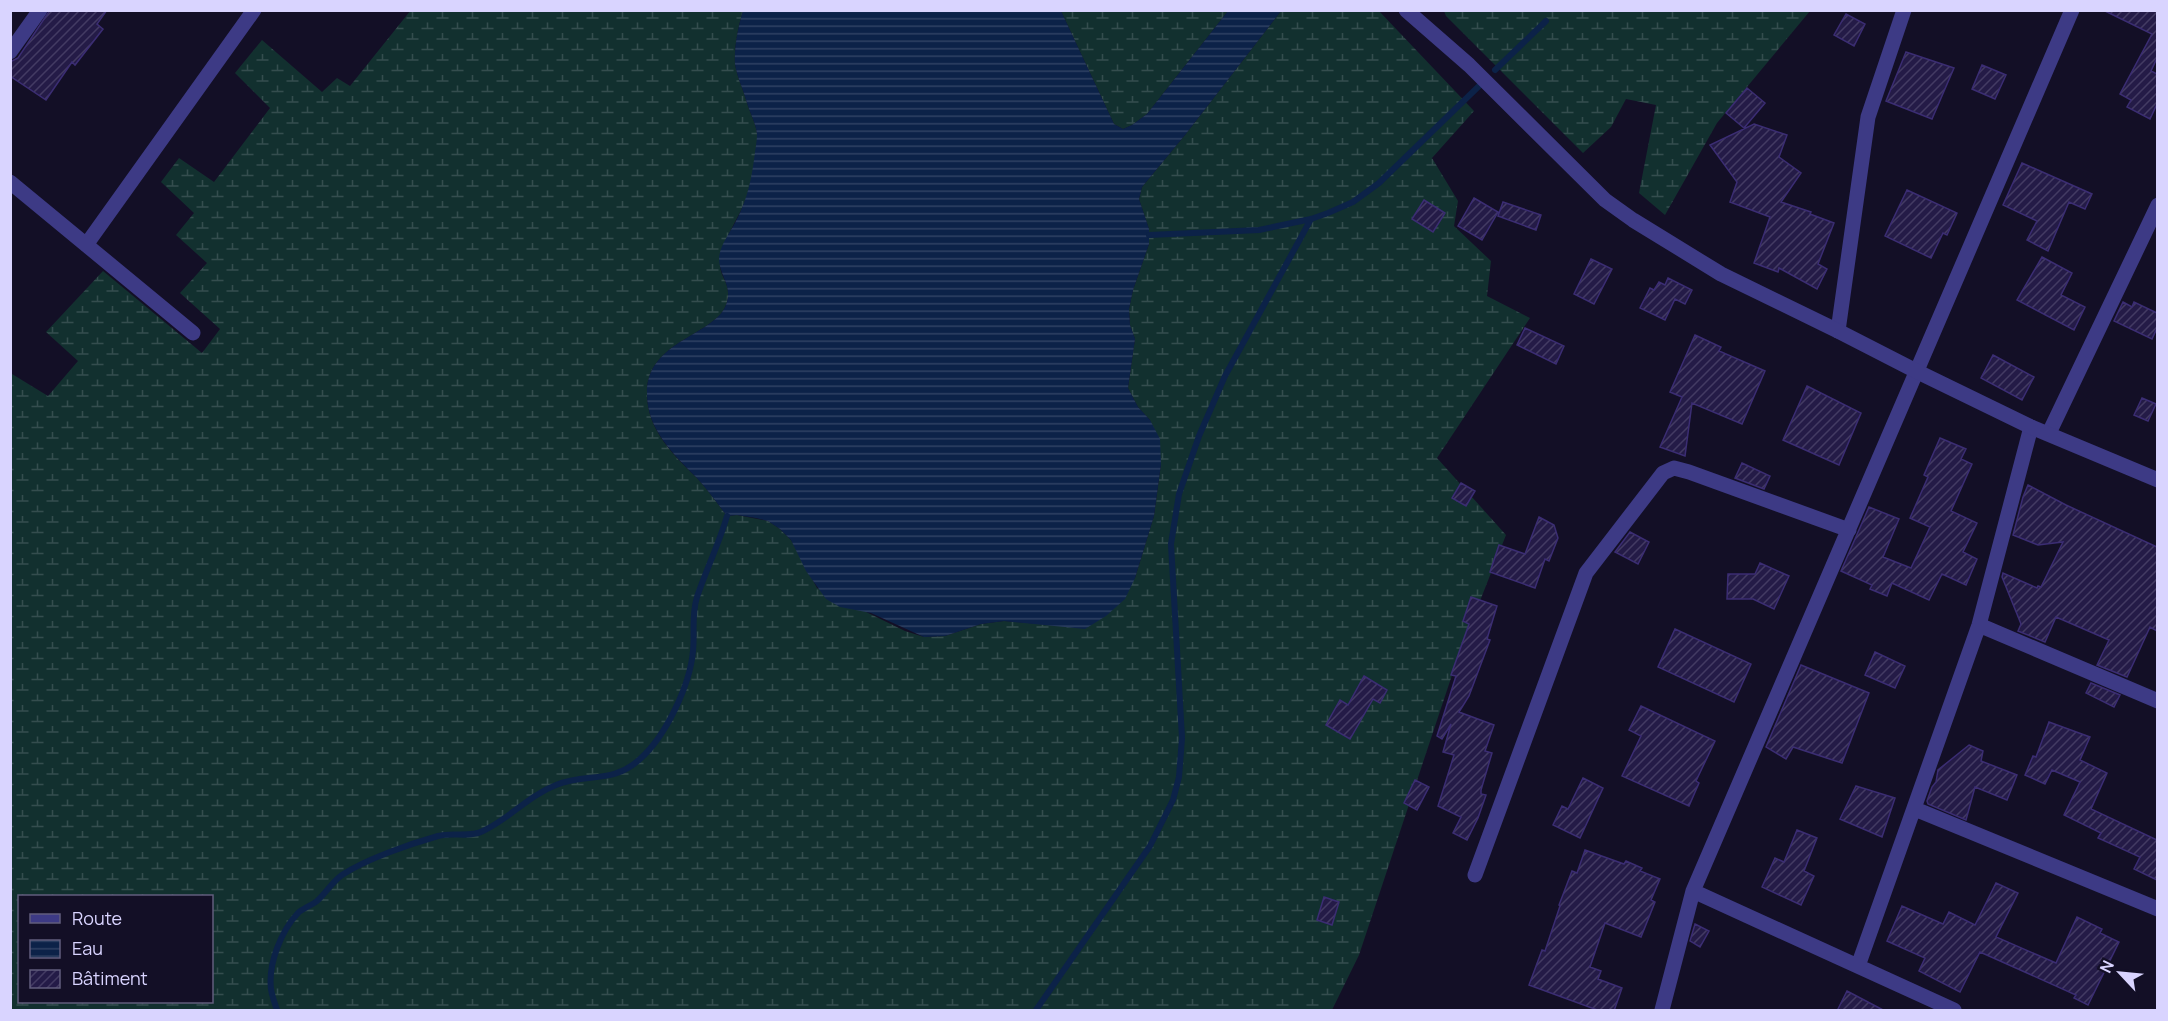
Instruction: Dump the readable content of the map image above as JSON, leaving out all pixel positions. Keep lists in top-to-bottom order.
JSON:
{
  "legend": ["Route", "Eau", "Bâtiment"],
  "north": "top left"
}
